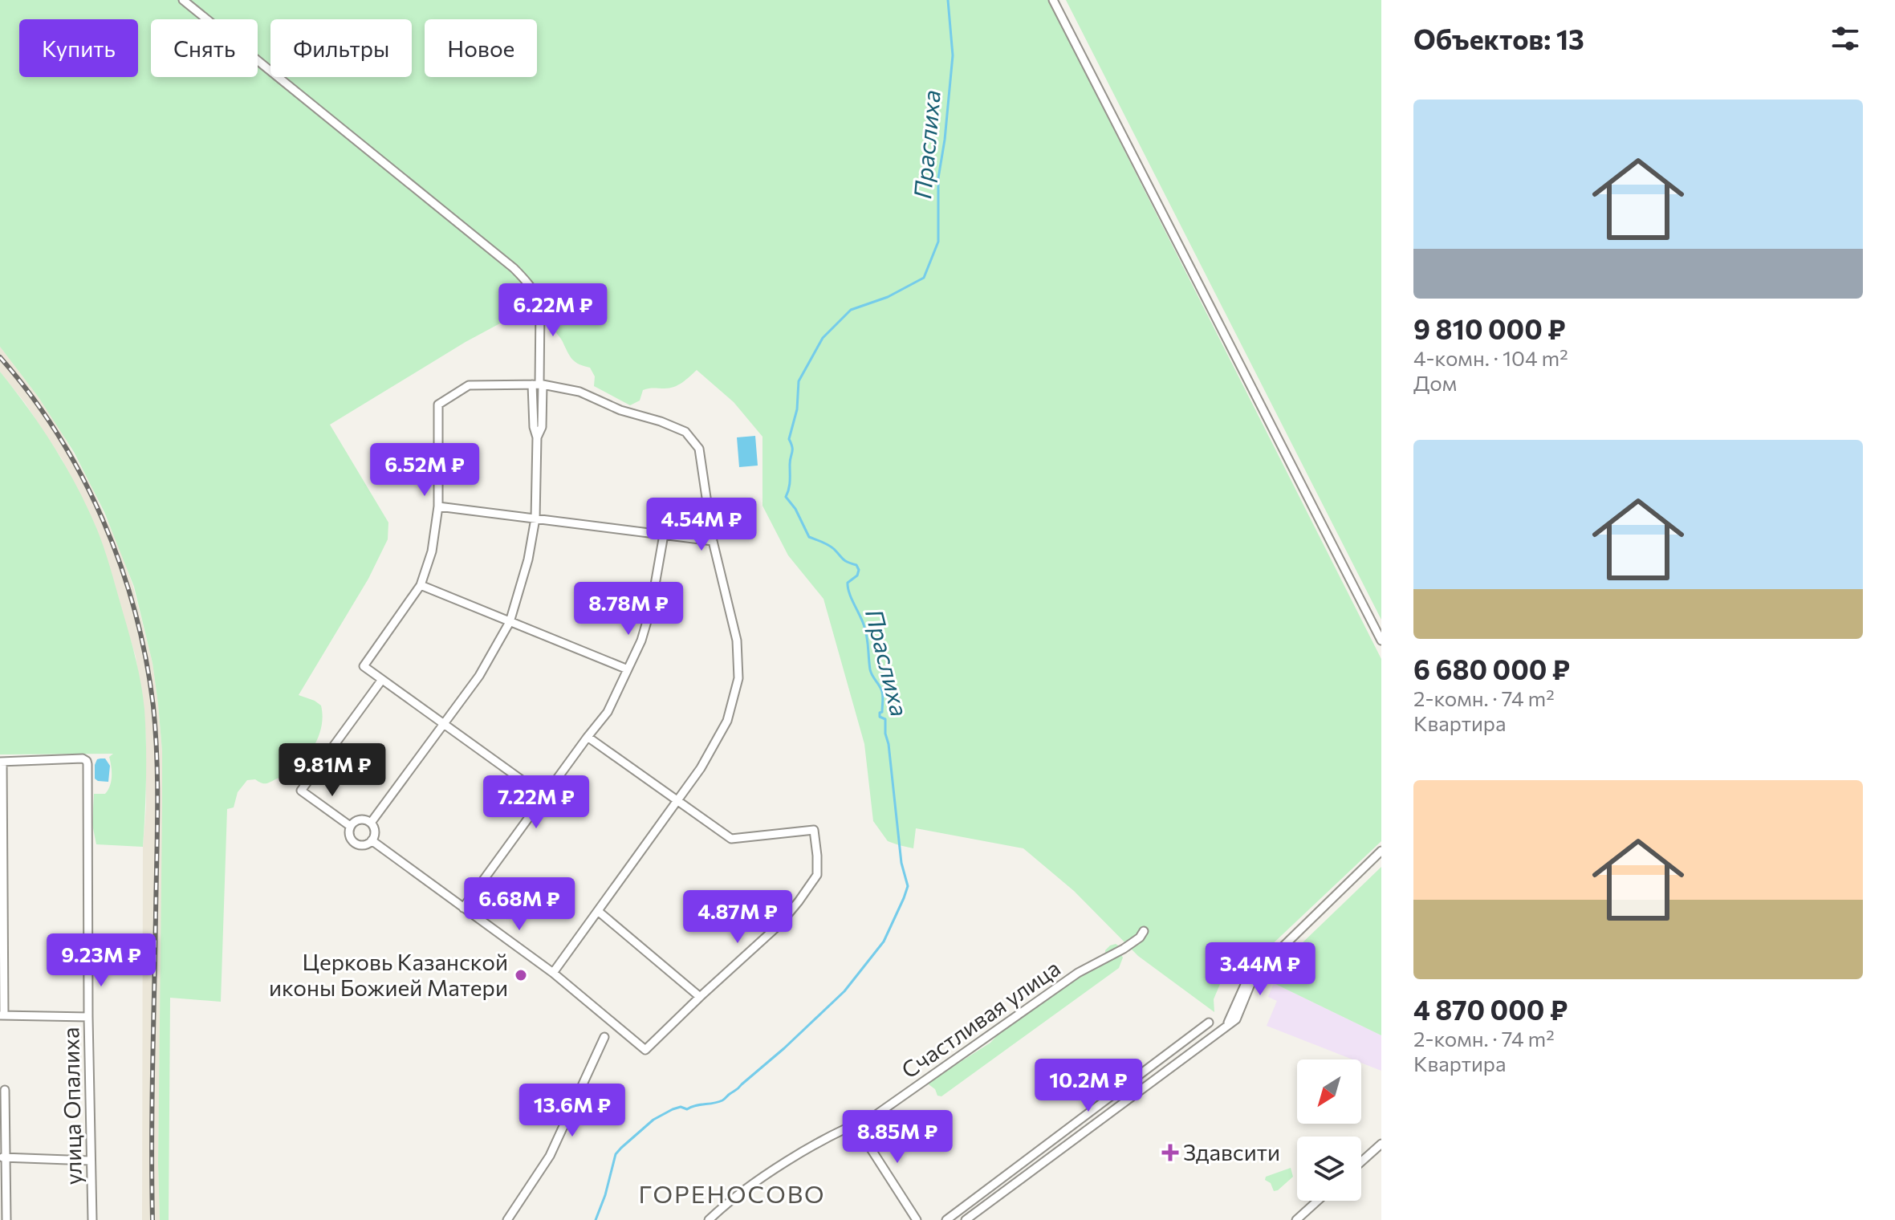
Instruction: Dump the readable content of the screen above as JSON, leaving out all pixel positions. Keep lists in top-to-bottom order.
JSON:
{
  "streets": {
    "street": ["Счастливая улица", "улица Опалиха"]
  },
  "districts": ["ГОРЕНОСОВО"],
  "water": ["Праслиха"],
  "places": {
    "other": ["Церковь Казанской иконы Божией Матери"],
    "health": ["Здавсити"]
  },
  "north": "bottom left",
  "page": {
    "heading": "Объектов: 13",
    "chip": [
      "Купить",
      "Снять",
      "Фильтры",
      "Новое"
    ],
    "list": [
      {
        "name": "9 810 000 ₽",
        "note": "4-комн. · 104 m² · Дом"
      },
      {
        "name": "6 680 000 ₽",
        "note": "2-комн. · 74 m² · Квартира"
      },
      {
        "name": "4 870 000 ₽",
        "note": "2-комн. · 74 m² · Квартира"
      }
    ],
    "price": [
      "6.22M ₽",
      "6.52M ₽",
      "4.54M ₽",
      "8.78M ₽",
      "9.81M ₽",
      "7.22M ₽",
      "6.68M ₽",
      "4.87M ₽",
      "9.23M ₽",
      "3.44M ₽",
      "10.2M ₽",
      "13.6M ₽",
      "8.85M ₽"
    ]
  }
}
